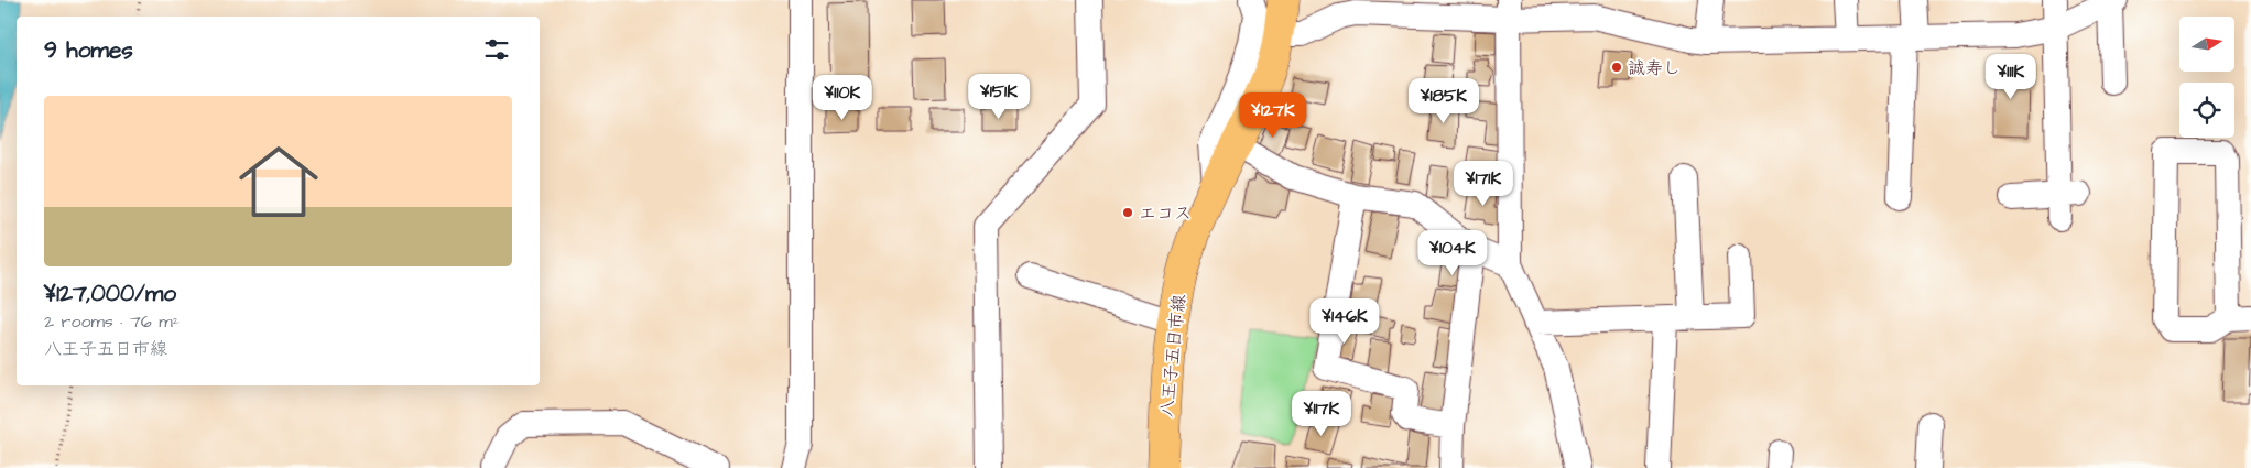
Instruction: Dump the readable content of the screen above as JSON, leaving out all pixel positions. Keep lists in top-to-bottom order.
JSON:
{
  "streets": {
    "main road": ["八王子五日市線"]
  },
  "places": ["誠寿し", "エコス"],
  "north": "right",
  "page": {
    "heading": "9 homes",
    "price": [
      "¥111K",
      "¥151K",
      "¥110K",
      "¥185K",
      "¥127K",
      "¥171K",
      "¥104K",
      "¥146K",
      "¥117K"
    ],
    "list": [
      {
        "name": "¥127,000/mo",
        "note": "2 rooms · 76 m² · 八王子五日市線"
      }
    ]
  }
}
